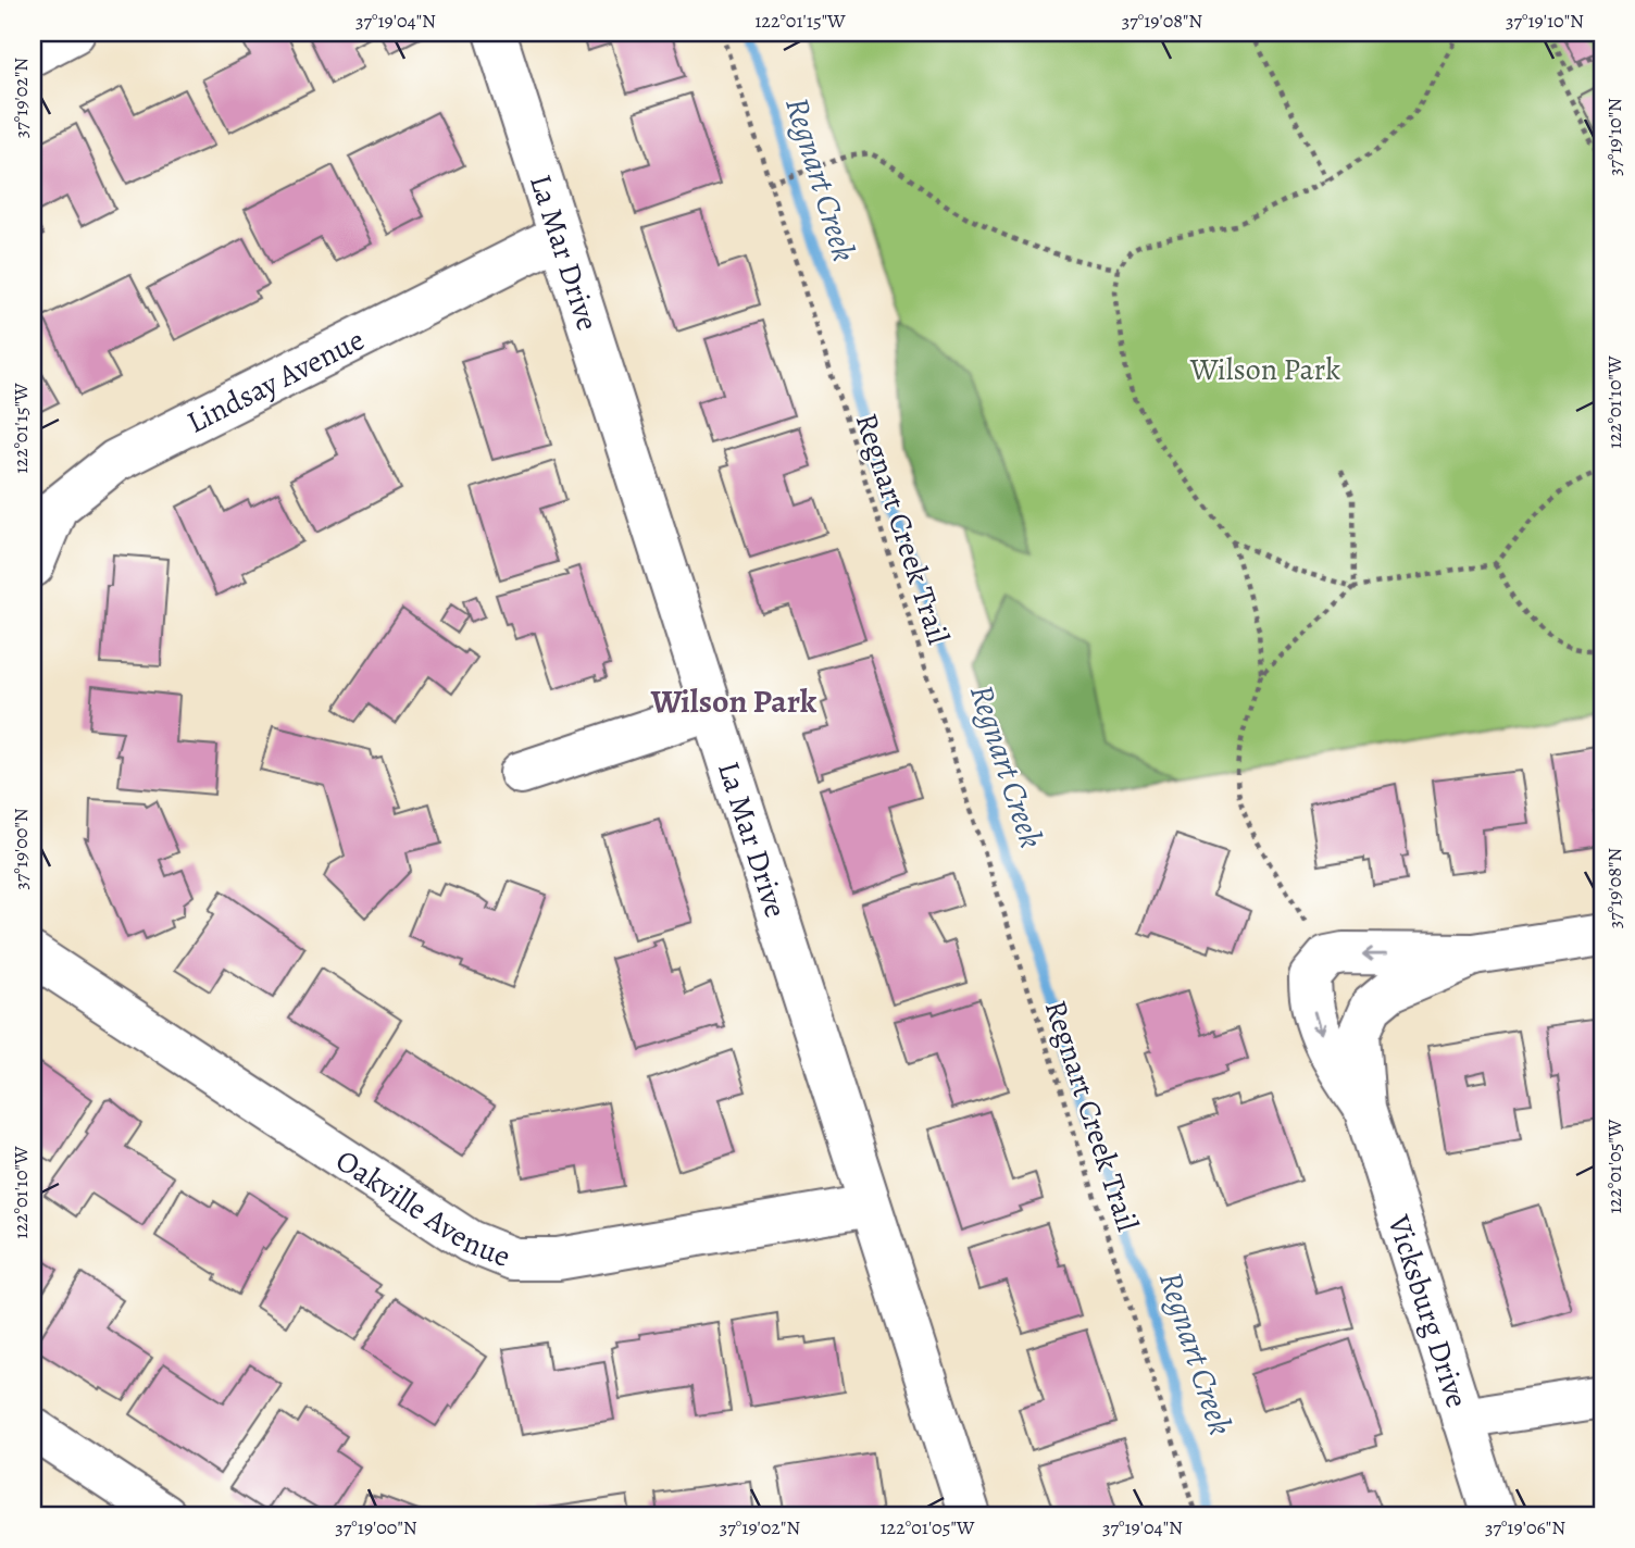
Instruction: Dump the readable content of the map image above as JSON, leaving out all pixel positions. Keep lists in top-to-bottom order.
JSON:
{
  "streets": {
    "street": [
      "La Mar Drive",
      "Lindsay Avenue",
      "Oakville Avenue",
      "Vicksburg Drive"
    ],
    "path": ["Regnart Creek Trail"]
  },
  "crossings": [
    ["La Mar Drive", "Lindsay Avenue"],
    ["La Mar Drive", "Oakville Avenue"]
  ],
  "districts": ["Wilson Park"],
  "water": ["Regnart Creek"],
  "parks": ["Wilson Park"],
  "coordinates": [
    "37°19'04\"N",
    "122°01'15\"W",
    "37°19'08\"N",
    "37°19'10\"N",
    "37°19'02\"N",
    "122°01'10\"W",
    "37°19'00\"N",
    "122°01'05\"W",
    "37°19'06\"N"
  ]
}
